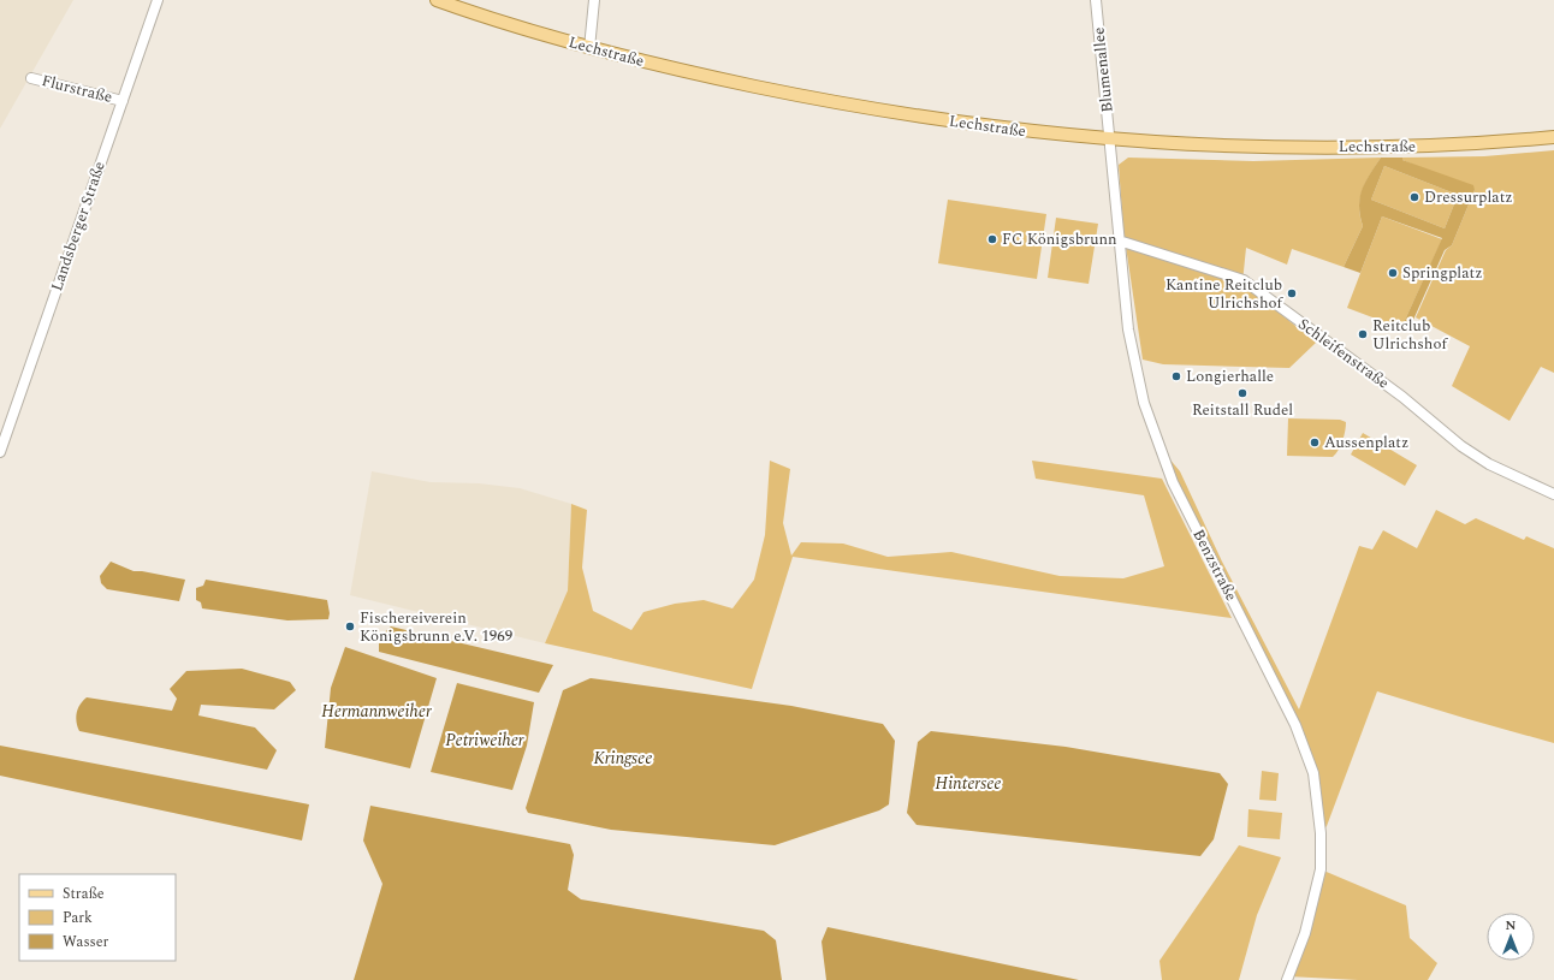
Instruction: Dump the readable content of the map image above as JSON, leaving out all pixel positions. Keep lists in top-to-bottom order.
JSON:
{
  "streets": {
    "main road": ["Lechstraße"],
    "street": [
      "Blumenallee",
      "Flurstraße",
      "Landsberger Straße",
      "Schleifenstraße",
      "Benzstraße"
    ]
  },
  "crossings": [
    ["Lechstraße", "Blumenallee"],
    ["Lechstraße", "Benzstraße"],
    ["Blumenallee", "Benzstraße"],
    ["Flurstraße", "Landsberger Straße"],
    ["Schleifenstraße", "Benzstraße"]
  ],
  "water": [
    "Hermannweiher",
    "Petriweiher",
    "Kringsee",
    "Hintersee"
  ],
  "places": [
    "Dressurplatz",
    "FC Königsbrunn",
    "Springplatz",
    "Kantine Reitclub Ulrichshof",
    "Reitclub Ulrichshof",
    "Longierhalle",
    "Reitstall Rudel",
    "Aussenplatz",
    "Fischereiverein Königsbrunn e.V. 1969"
  ],
  "legend": ["Straße", "Park", "Wasser"],
  "north": "top"
}
